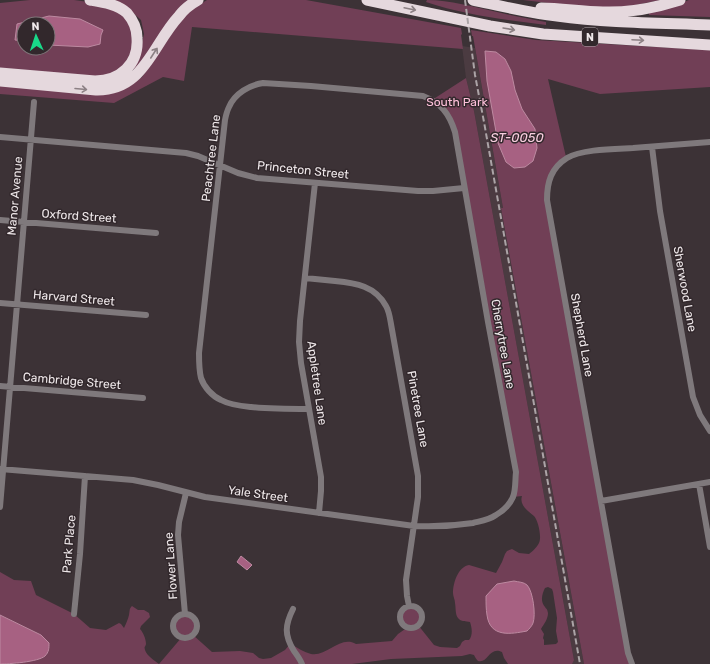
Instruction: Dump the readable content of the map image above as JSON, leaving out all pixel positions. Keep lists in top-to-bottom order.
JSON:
{
  "streets": {
    "highway": ["N"],
    "street": [
      "Peachtree Lane",
      "Princeton Street",
      "Manor Avenue",
      "Oxford Street",
      "Sherwood Lane",
      "Harvard Street",
      "Shepherd Lane",
      "Cherrytree Lane",
      "Cambridge Street",
      "Appletree Lane",
      "Pinetree Lane",
      "Yale Street",
      "Park Place",
      "Flower Lane"
    ]
  },
  "crossings": [
    ["Peachtree Lane", "Princeton Street"],
    ["Peachtree Lane", "Cherrytree Lane"],
    ["Peachtree Lane", "Appletree Lane"],
    ["Princeton Street", "Manor Avenue"],
    ["Princeton Street", "Cherrytree Lane"],
    ["Princeton Street", "Appletree Lane"],
    ["Manor Avenue", "Oxford Street"],
    ["Manor Avenue", "Harvard Street"],
    ["Manor Avenue", "Cambridge Street"],
    ["Manor Avenue", "Yale Street"],
    ["Sherwood Lane", "Shepherd Lane"],
    ["Cherrytree Lane", "Yale Street"],
    ["Appletree Lane", "Pinetree Lane"],
    ["Appletree Lane", "Yale Street"],
    ["Pinetree Lane", "Yale Street"],
    ["Yale Street", "Park Place"],
    ["Yale Street", "Flower Lane"]
  ],
  "water": ["ST-0050"],
  "parks": ["South Park"],
  "north": "top"
}
